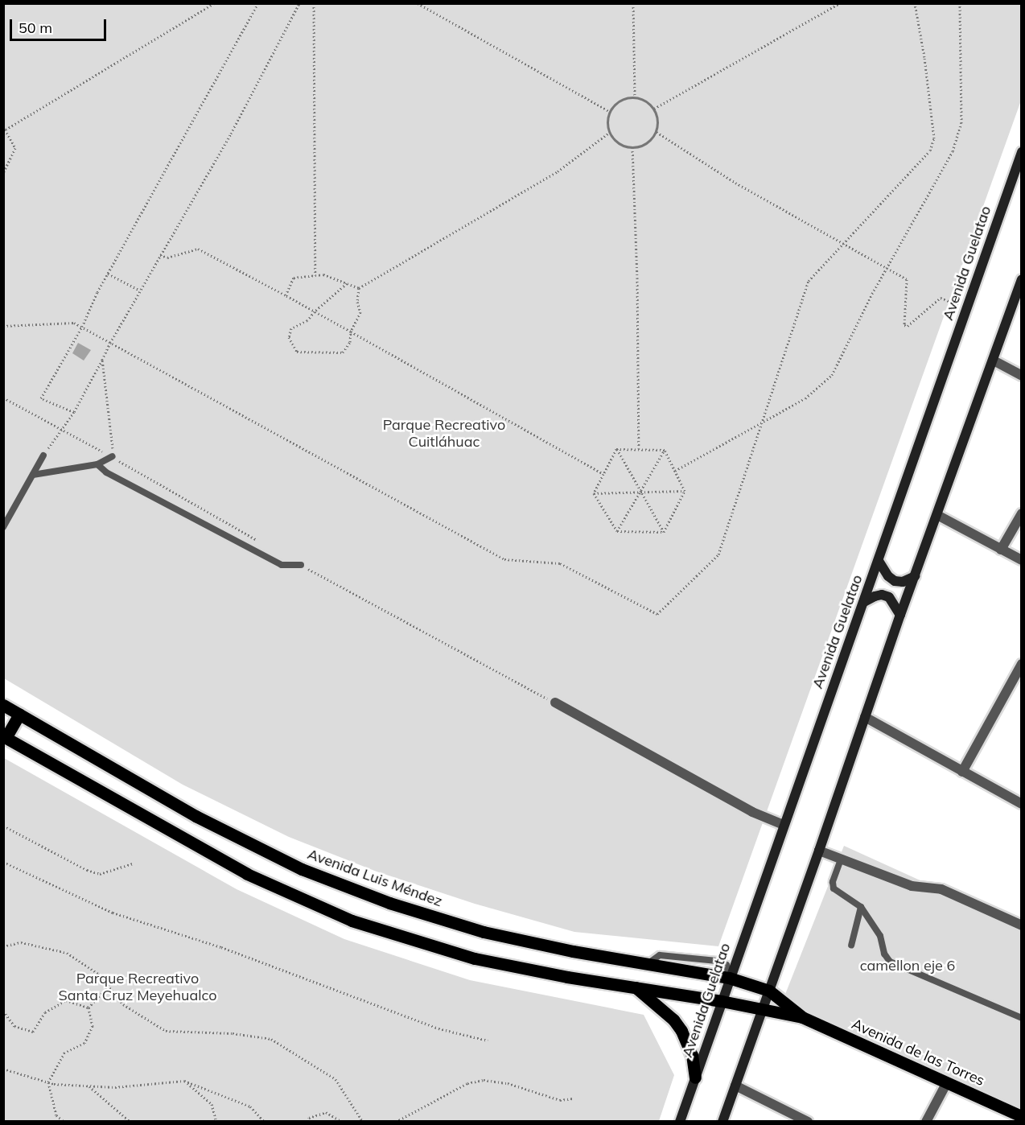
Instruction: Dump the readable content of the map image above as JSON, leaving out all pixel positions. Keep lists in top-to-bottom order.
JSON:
{
  "streets": {
    "main road": ["Avenida Guelatao", "Avenida Luis Méndez", "Avenida de las Torres"]
  },
  "crossings": [
    ["Avenida Guelatao", "Avenida Luis Méndez"],
    ["Avenida Luis Méndez", "Avenida de las Torres"]
  ],
  "parks": ["Parque Recreativo Cuitláhuac", "camellon eje 6", "Parque Recreativo Santa Cruz Meyehualco"],
  "scale_bar": "50 m"
}
